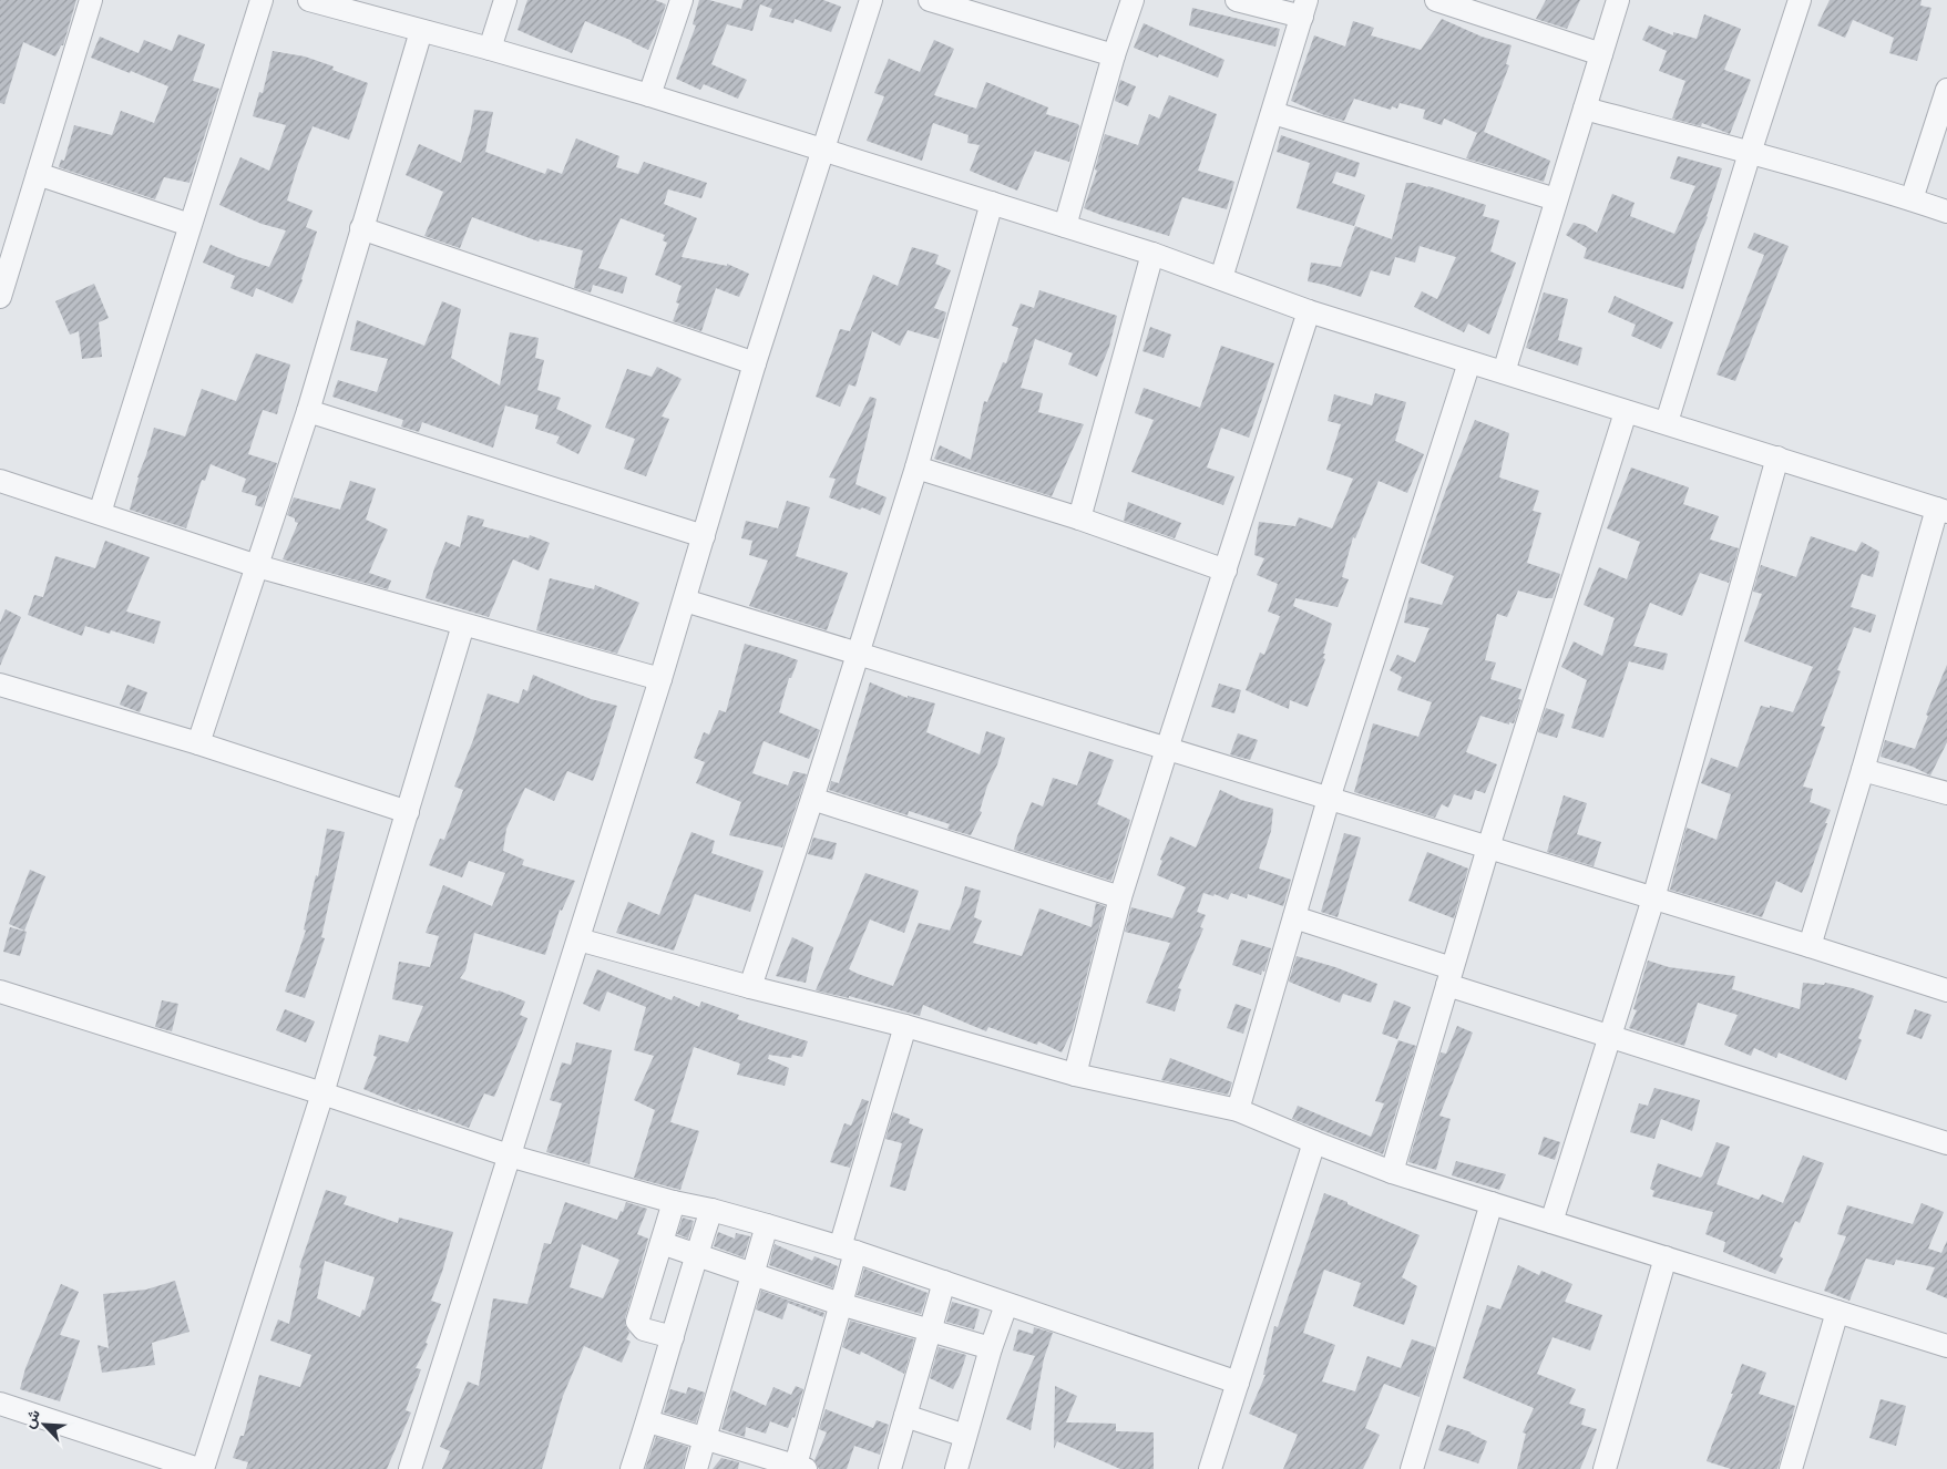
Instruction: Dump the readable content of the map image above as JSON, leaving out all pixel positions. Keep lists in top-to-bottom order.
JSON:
{
  "north": "top left"
}
